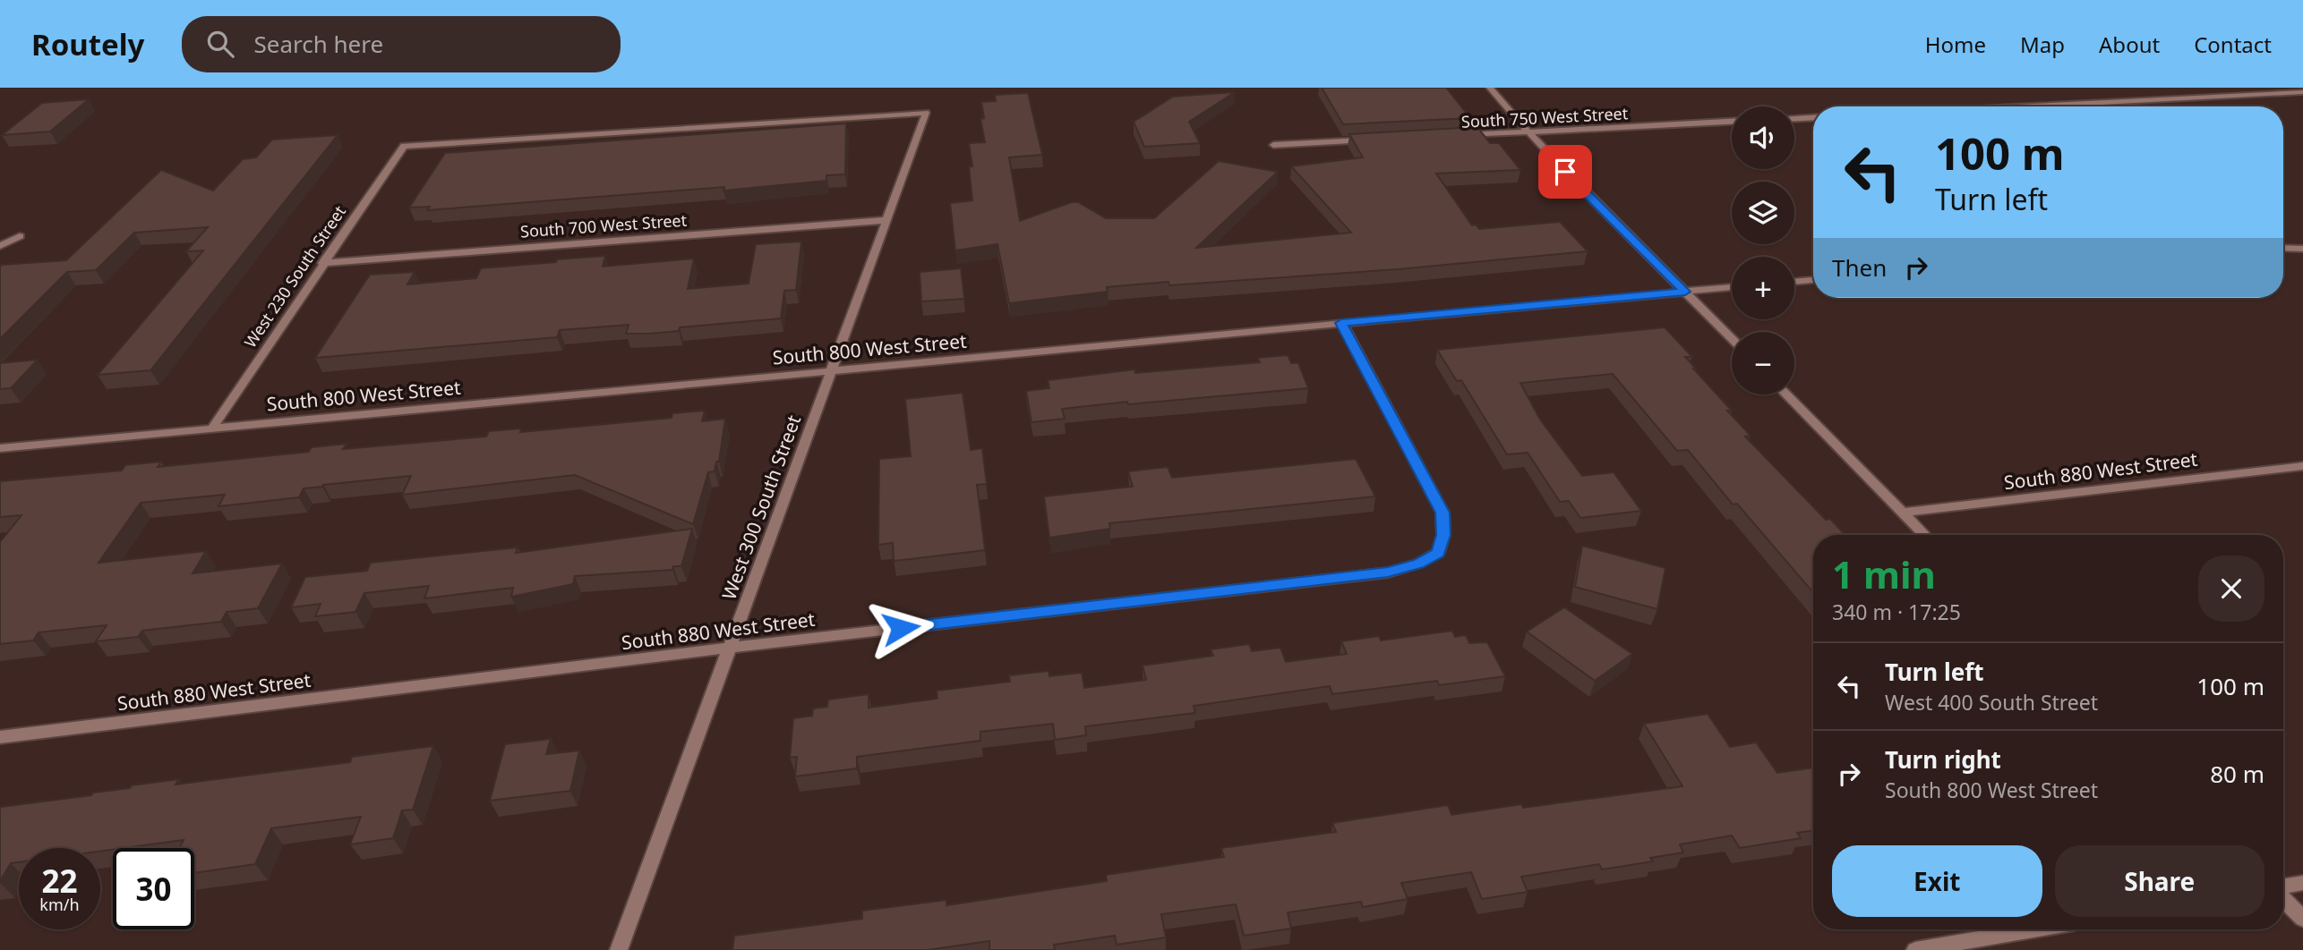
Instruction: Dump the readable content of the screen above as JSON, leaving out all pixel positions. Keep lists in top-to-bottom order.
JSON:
{
  "streets": {
    "street": [
      "South 750 West Street",
      "South 700 West Street",
      "West 230 South Street",
      "South 800 West Street",
      "South 880 West Street",
      "West 300 South Street"
    ]
  },
  "crossings": [
    ["South 700 West Street", "West 230 South Street"],
    ["South 700 West Street", "West 300 South Street"],
    ["West 230 South Street", "South 800 West Street"],
    ["West 230 South Street", "West 300 South Street"],
    ["South 800 West Street", "South 880 West Street"],
    ["South 800 West Street", "West 300 South Street"],
    ["South 880 West Street", "West 300 South Street"]
  ],
  "page": {
    "header": "Routely",
    "search": "Search here",
    "nav": [
      "Home",
      "Map",
      "About",
      "Contact"
    ],
    "map_buttons": ["+", "−"],
    "turn": ["100 m", "Turn left"],
    "then": "Then",
    "heading": ["1 min", "340 m · 17:25"],
    "list": [
      {
        "name": "Turn left",
        "note": "West 400 South Street",
        "value": "100 m"
      },
      {
        "name": "Turn right",
        "note": "South 800 West Street",
        "value": "80 m"
      }
    ],
    "buttons": ["Exit", "Share"],
    "speed": "22 km/h",
    "limit": "30"
  }
}
